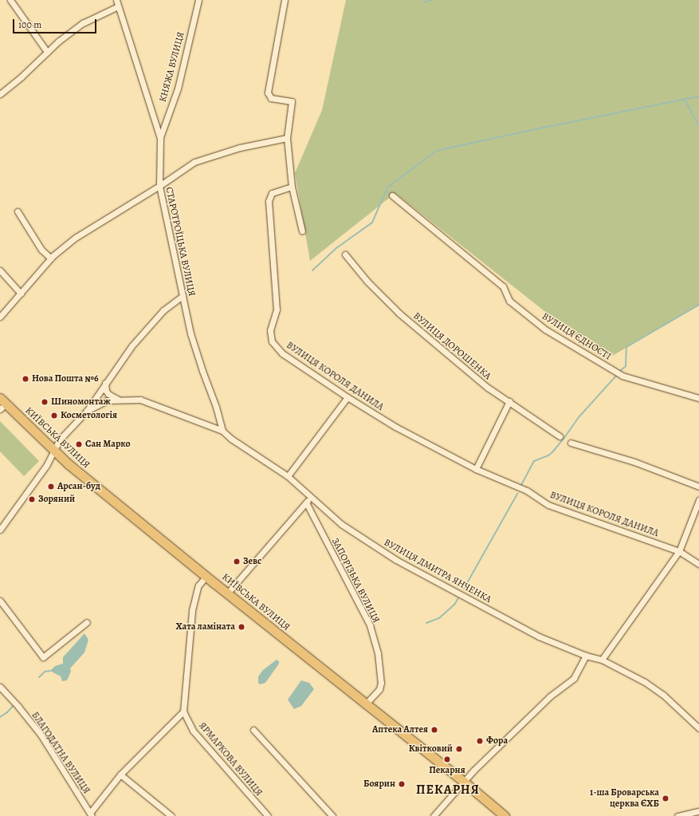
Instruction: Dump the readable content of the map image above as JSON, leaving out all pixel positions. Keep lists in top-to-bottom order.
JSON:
{
  "streets": {
    "main road": ["КИЇВСЬКА ВУЛИЦЯ"],
    "street": [
      "КНЯЖА ВУЛИЦЯ",
      "СТАРОТРОЇЦЬКА ВУЛИЦЯ",
      "ВУЛИЦЯ ЄДНОСТІ",
      "ВУЛИЦЯ ДОРОШЕНКА",
      "ВУЛИЦЯ КОРОЛЯ ДАНИЛА",
      "ВУЛИЦЯ ДМИТРА ЯНЧЕНКА",
      "ЗАПОРІЗЬКА ВУЛИЦЯ",
      "БЛАГОДАТНА ВУЛИЦЯ",
      "ЯРМАРКОВА ВУЛИЦЯ"
    ]
  },
  "crossings": [
    ["КНЯЖА ВУЛИЦЯ", "СТАРОТРОЇЦЬКА ВУЛИЦЯ"],
    ["СТАРОТРОЇЦЬКА ВУЛИЦЯ", "ВУЛИЦЯ ДМИТРА ЯНЧЕНКА"],
    ["КИЇВСЬКА ВУЛИЦЯ", "ЗАПОРІЗЬКА ВУЛИЦЯ"]
  ],
  "districts": ["ПЕКАРНЯ"],
  "places": [
    "Нова Пошта №6",
    "Шиномонтаж",
    "Косметологія",
    "Сан Марко",
    "Арсан-буд",
    "Зоряний",
    "Зевс",
    "Хата ламіната",
    "Аптека Алтея",
    "Фора",
    "Квітковий",
    "Пекарня",
    "Боярин",
    "1-ша Броварська церква ЄХБ"
  ],
  "scale_bar": "100 m"
}
